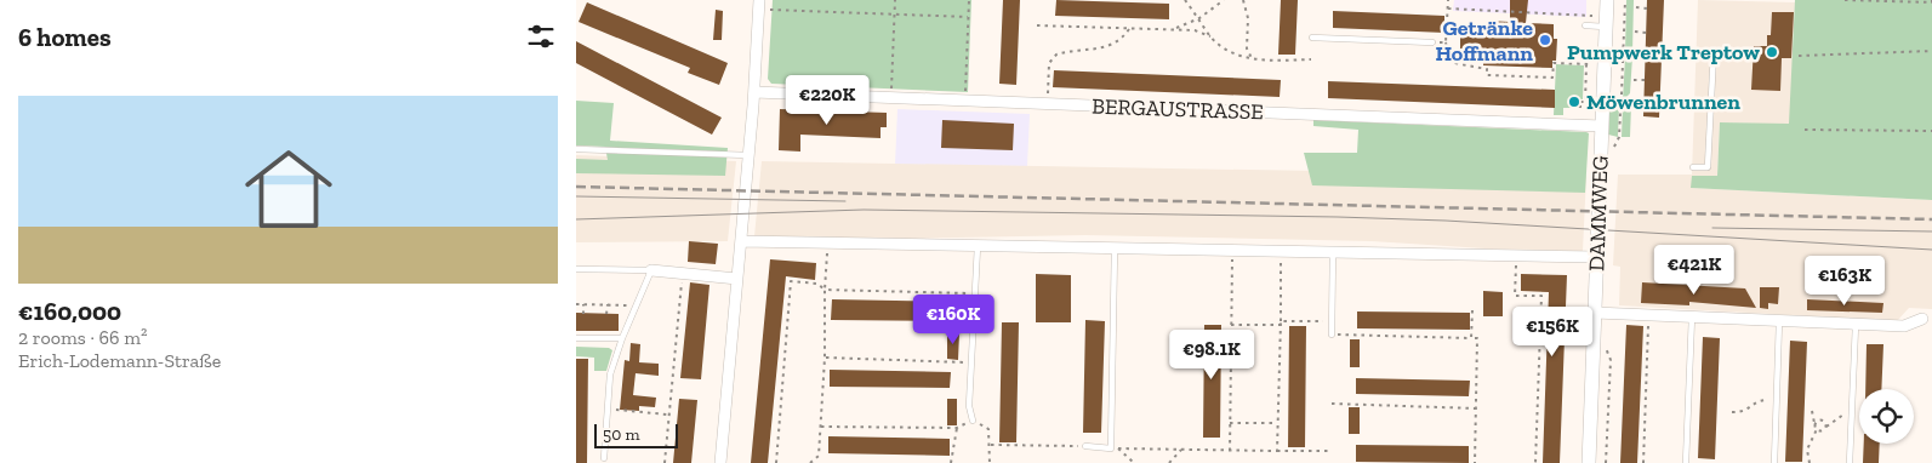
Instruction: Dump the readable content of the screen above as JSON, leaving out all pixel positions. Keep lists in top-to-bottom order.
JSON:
{
  "streets": {
    "street": ["BERGAUSTRASSE", "DAMMWEG"]
  },
  "crossings": [
    ["BERGAUSTRASSE", "DAMMWEG"]
  ],
  "places": ["Getränke Hoffmann", "Pumpwerk Treptow", "Möwenbrunnen"],
  "scale_bar": "50 m",
  "page": {
    "heading": "6 homes",
    "list": [
      {
        "name": "€160,000",
        "note": "2 rooms · 66 m² · Erich-Lodemann-Straße"
      }
    ],
    "price": [
      "€220K",
      "€421K",
      "€163K",
      "€160K",
      "€156K",
      "€98.1K"
    ],
    "scale": "50 m"
  }
}
